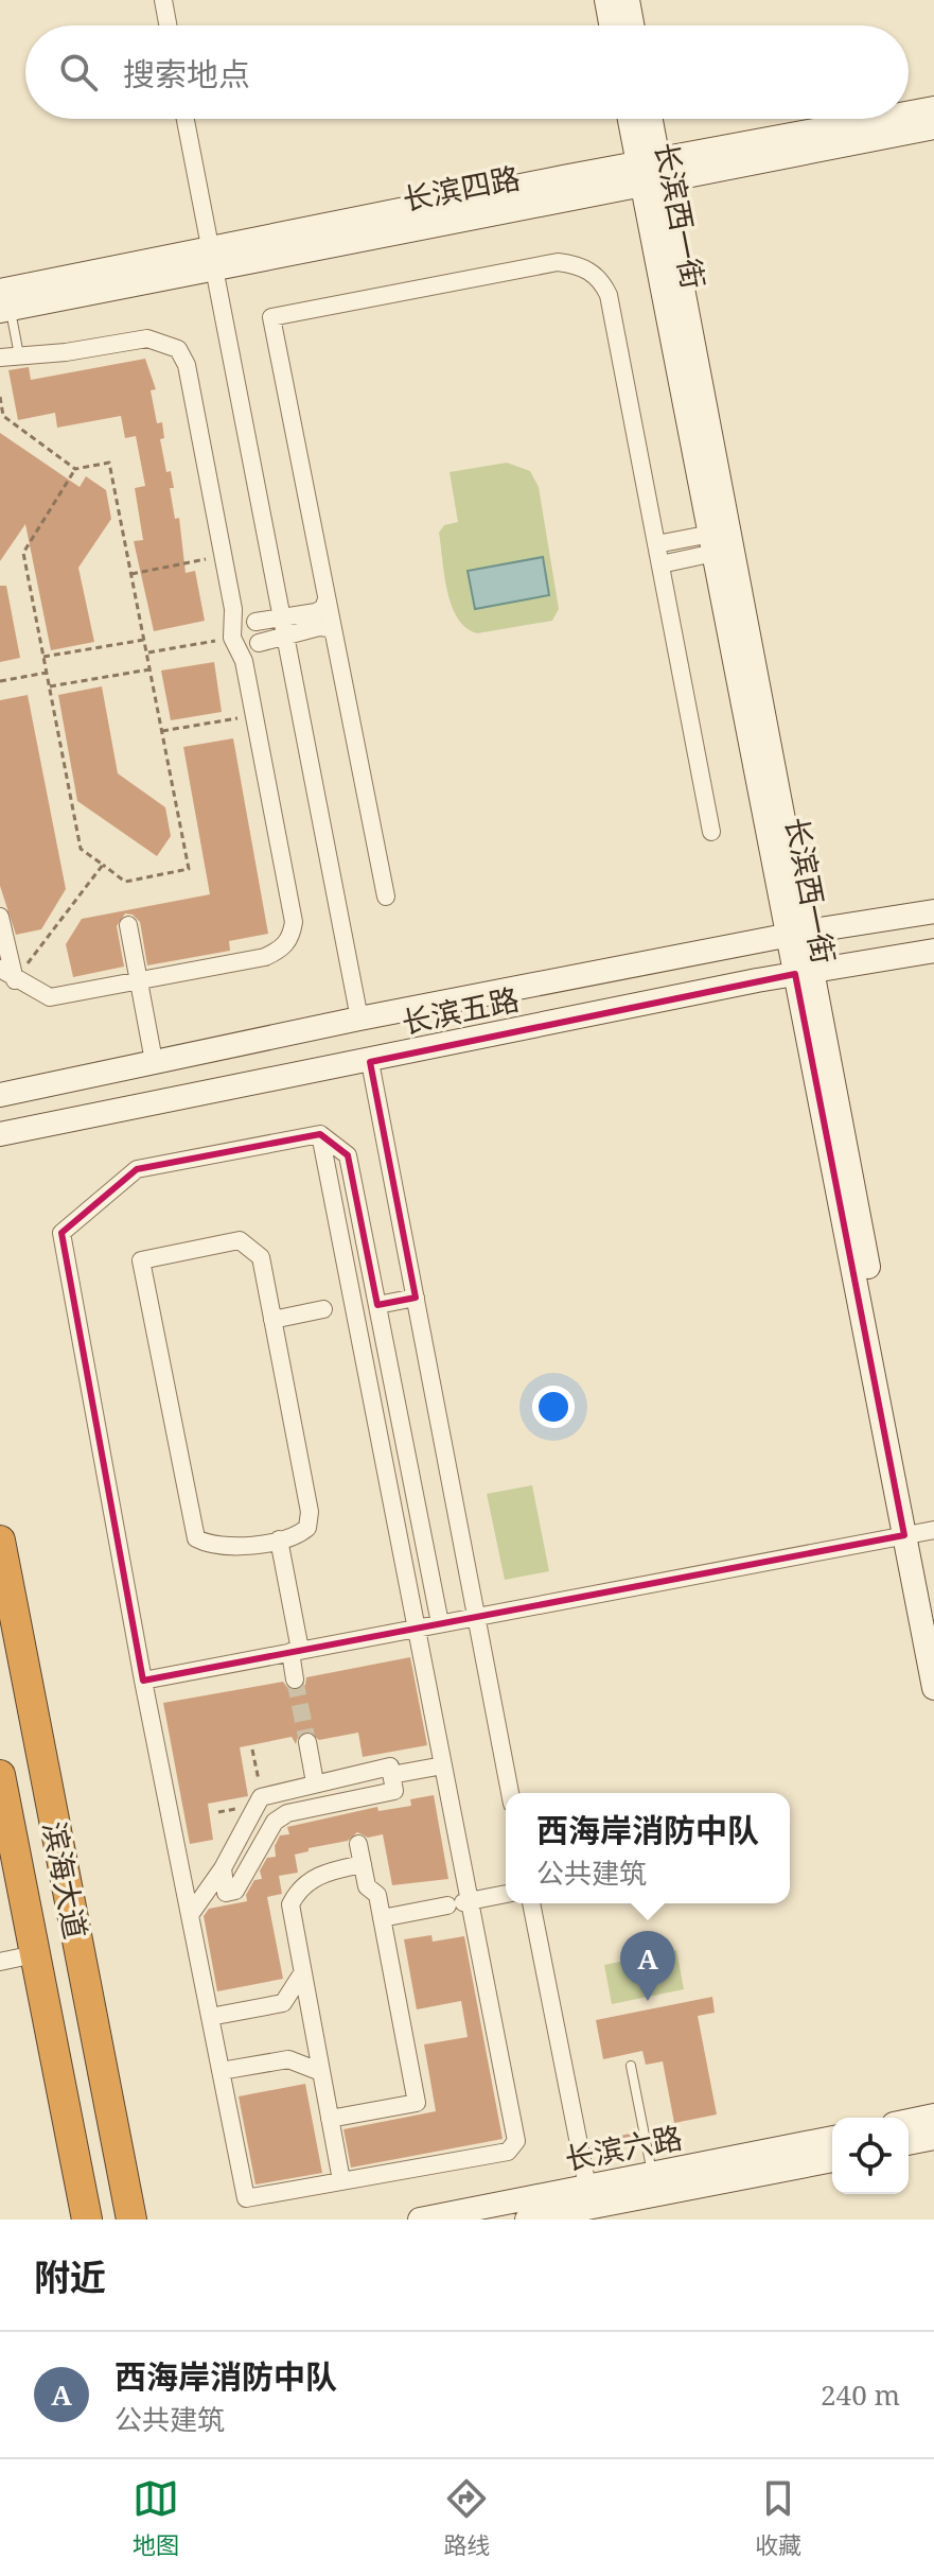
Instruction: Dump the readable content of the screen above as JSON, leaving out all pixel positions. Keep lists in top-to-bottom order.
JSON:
{
  "streets": {
    "highway": ["滨海大道"],
    "main road": [
      "长滨四路",
      "长滨西一街",
      "长滨五路",
      "长滨六路"
    ]
  },
  "crossings": [
    ["长滨四路", "长滨西一街"],
    ["长滨西一街", "长滨五路"]
  ],
  "page": {
    "search": "搜索地点",
    "popup": ["西海岸消防中队", "公共建筑"],
    "pins": "A",
    "heading": "附近",
    "list": [
      {
        "mark": "A",
        "name": "西海岸消防中队",
        "note": "公共建筑",
        "value": "240 m"
      }
    ],
    "nav": ["地图", "路线", "收藏"]
  }
}
